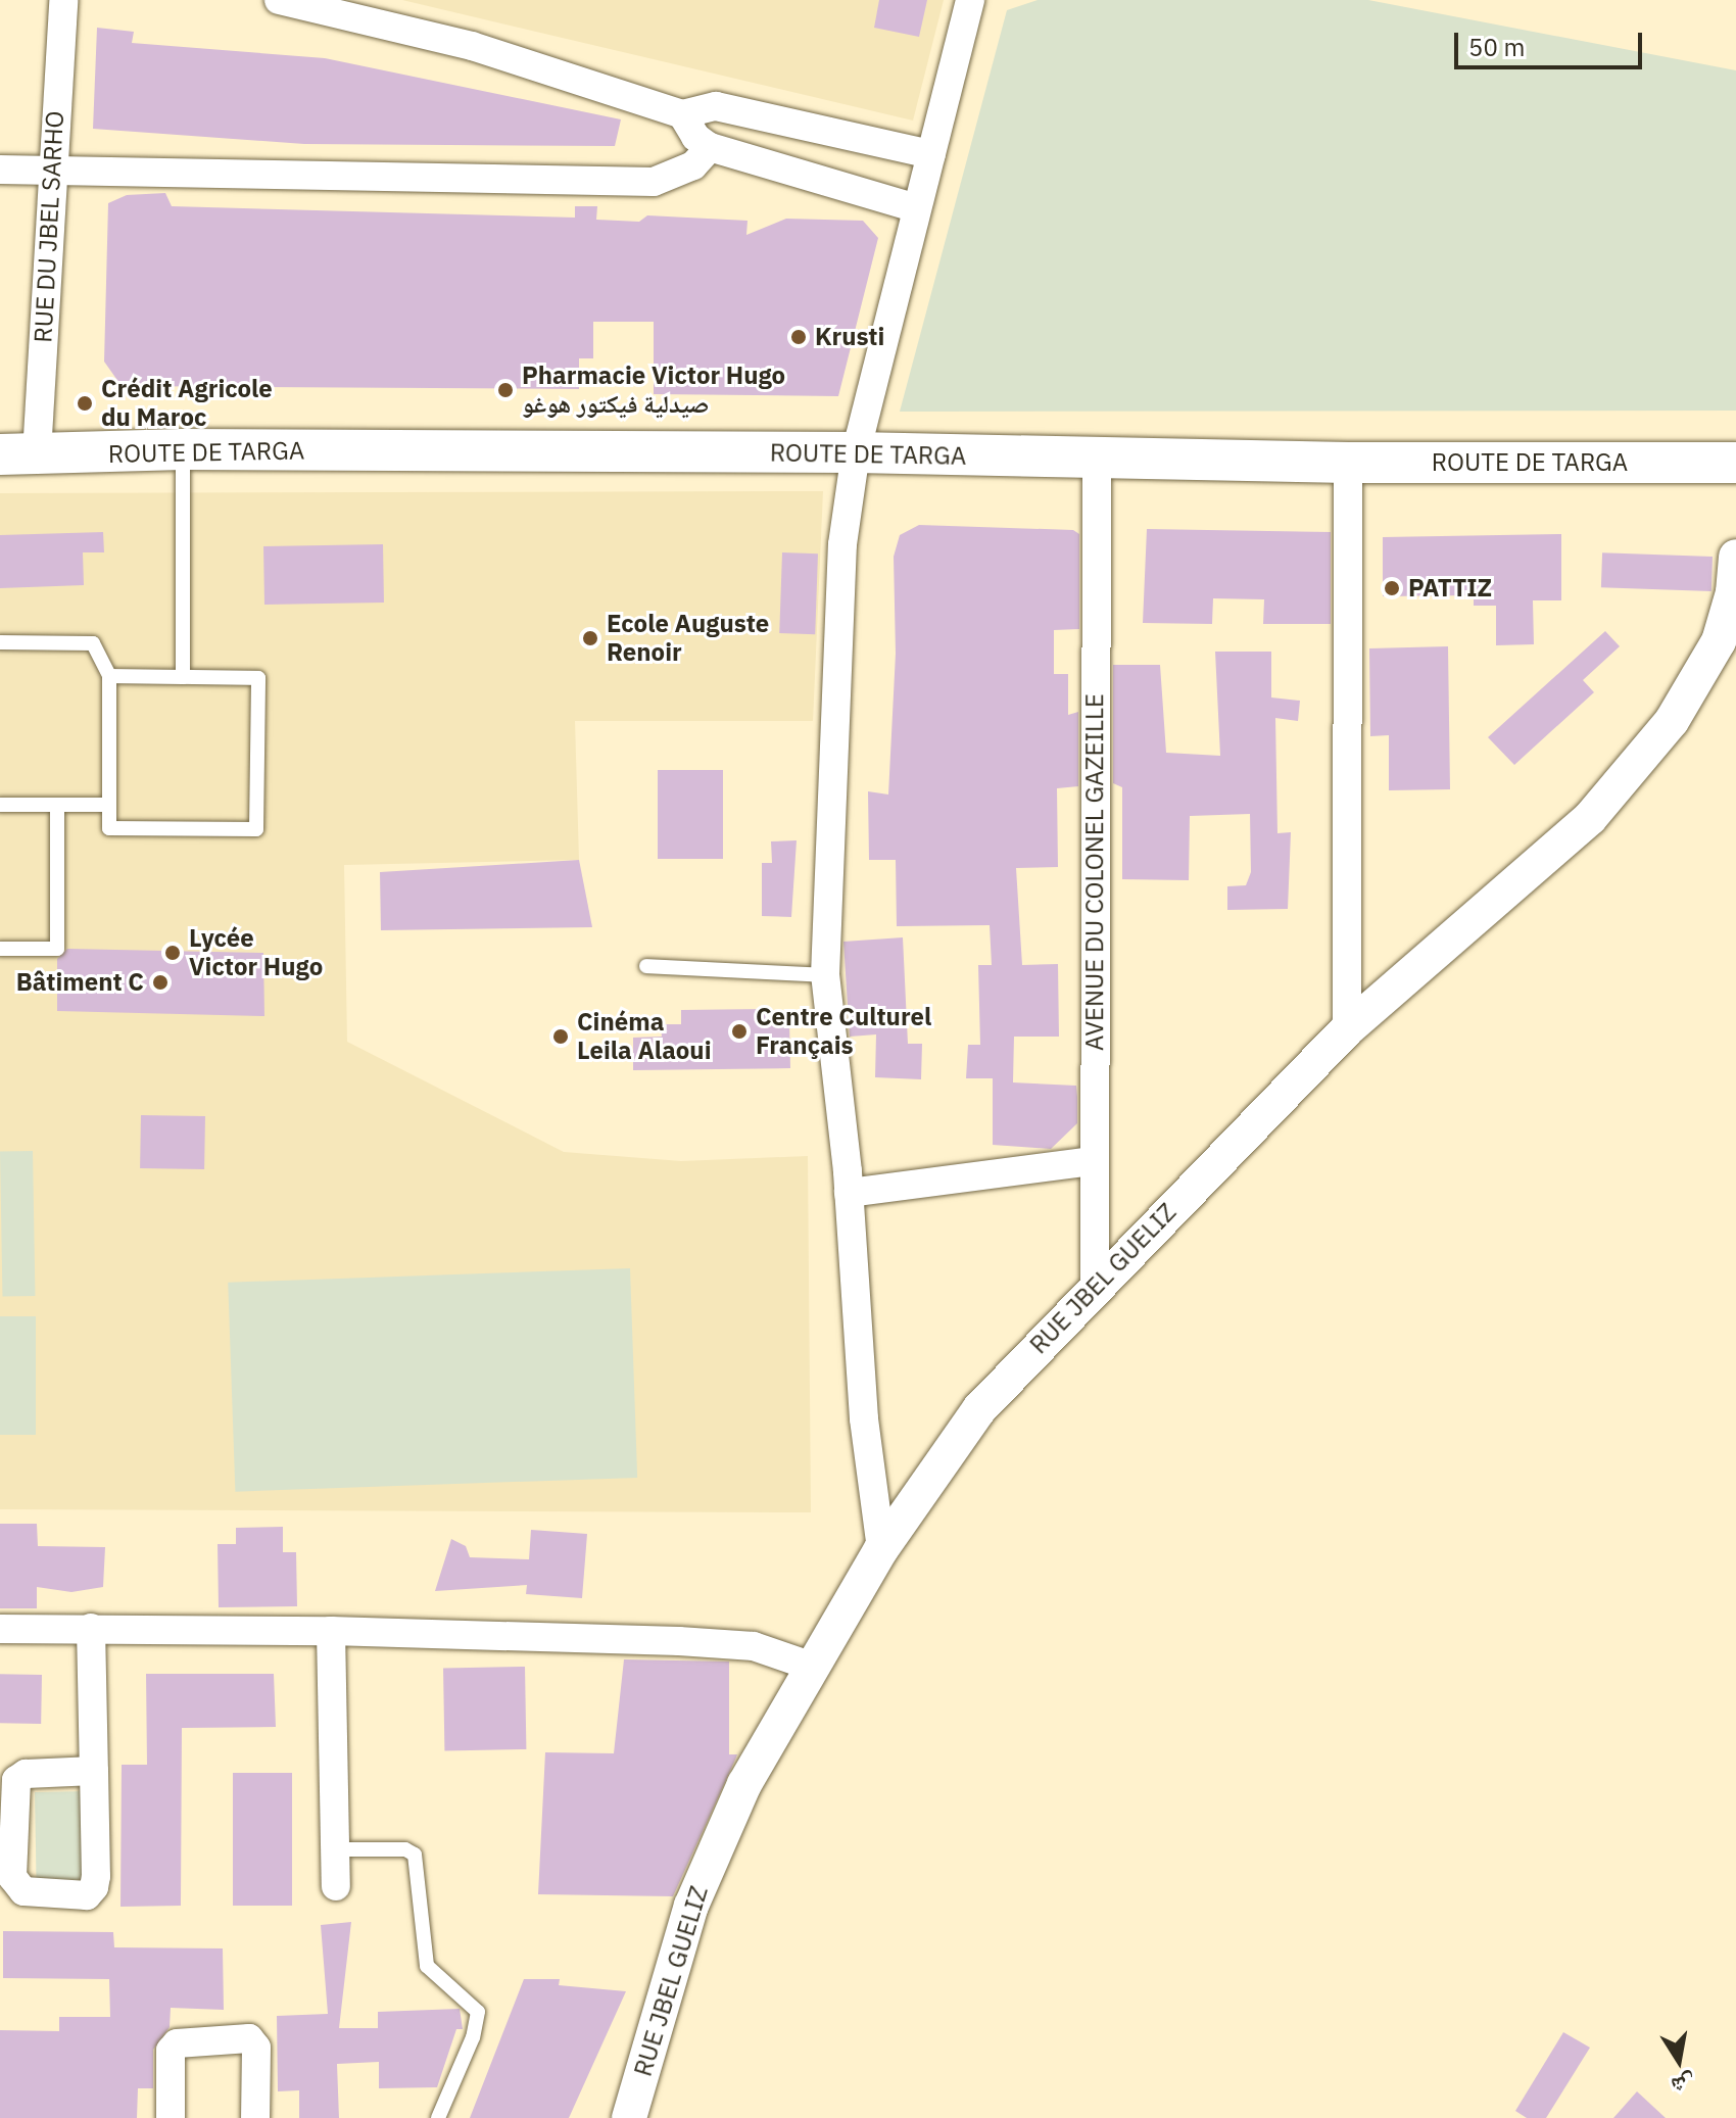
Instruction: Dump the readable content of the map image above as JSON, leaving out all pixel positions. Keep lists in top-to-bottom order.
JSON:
{
  "streets": {
    "main road": ["ROUTE DE TARGA"],
    "street": ["RUE DU JBEL SARHO", "AVENUE DU COLONEL GAZEILLE", "RUE JBEL GUELIZ"]
  },
  "crossings": [
    ["RUE DU JBEL SARHO", "ROUTE DE TARGA"],
    ["ROUTE DE TARGA", "AVENUE DU COLONEL GAZEILLE"],
    ["AVENUE DU COLONEL GAZEILLE", "RUE JBEL GUELIZ"]
  ],
  "places": [
    "Krusti",
    "Pharmacie Victor Hugo صيدلية فيكتور هوغو",
    "Crédit Agricole du Maroc",
    "PATTIZ",
    "Ecole Auguste Renoir",
    "Lycée Victor Hugo",
    "Bâtiment C",
    "Centre Culturel Français",
    "Cinéma Leila Alaoui"
  ],
  "scale_bar": "50 m",
  "north": "bottom"
}
